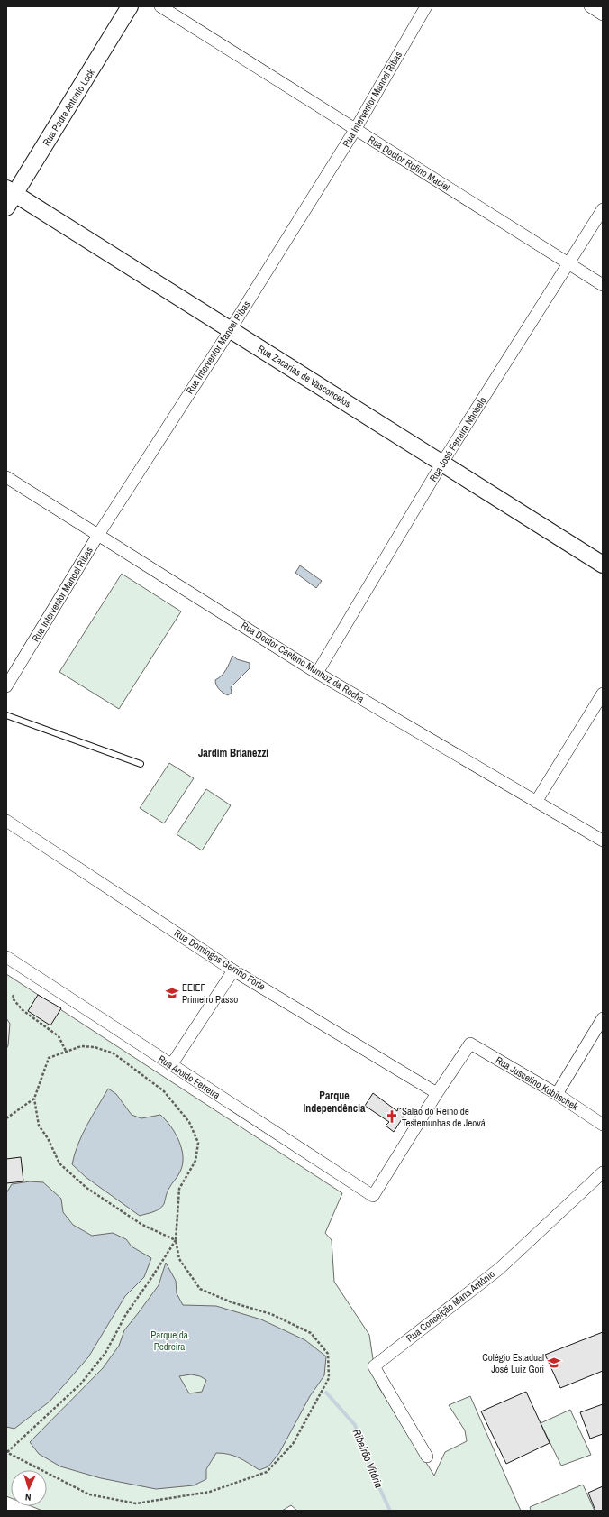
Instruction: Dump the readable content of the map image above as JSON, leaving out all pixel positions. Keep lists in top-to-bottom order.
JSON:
{
  "streets": {
    "street": [
      "Rua Interventor Manoel Ribas",
      "Rua Padre Antonio Lock",
      "Rua Doutor Rufino Maciel",
      "Rua Zacarias de Vasconcelos",
      "Rua José Ferreira Nhobelo",
      "Rua Doutor Caetano Munhoz da Rocha",
      "Rua Domingos Gerrino Forte",
      "Rua Aroldo Ferreira",
      "Rua Juscelino Kubitschek",
      "Rua Conceição Maria Antônio"
    ]
  },
  "crossings": [
    ["Rua Interventor Manoel Ribas", "Rua Doutor Rufino Maciel"],
    ["Rua Interventor Manoel Ribas", "Rua Zacarias de Vasconcelos"],
    ["Rua Interventor Manoel Ribas", "Rua Doutor Caetano Munhoz da Rocha"],
    ["Rua Padre Antonio Lock", "Rua Zacarias de Vasconcelos"],
    ["Rua Doutor Rufino Maciel", "Rua José Ferreira Nhobelo"],
    ["Rua Zacarias de Vasconcelos", "Rua José Ferreira Nhobelo"],
    ["Rua José Ferreira Nhobelo", "Rua Doutor Caetano Munhoz da Rocha"],
    ["Rua Domingos Gerrino Forte", "Rua Aroldo Ferreira"],
    ["Rua Domingos Gerrino Forte", "Rua Juscelino Kubitschek"],
    ["Rua Aroldo Ferreira", "Rua Juscelino Kubitschek"]
  ],
  "districts": ["Jardim Brianezzi", "Parque Independência"],
  "water": ["Ribeirão Vitória"],
  "parks": ["Parque da Pedreira"],
  "places": {
    "school or university": ["EEIEF Primeiro Passo", "Colégio Estadual José Luiz Gori"],
    "church": ["Salão do Reino de Testemunhas de Jeová"]
  },
  "north": "bottom"
}
